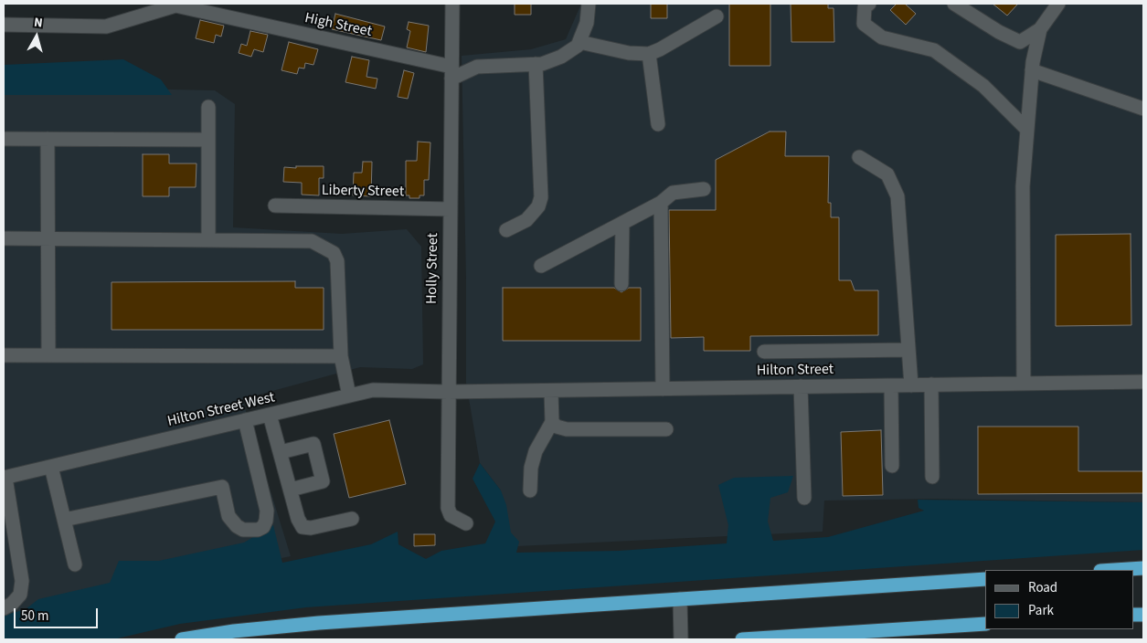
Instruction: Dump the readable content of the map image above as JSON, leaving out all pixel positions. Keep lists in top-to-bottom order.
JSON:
{
  "streets": {
    "street": [
      "High Street",
      "Liberty Street",
      "Holly Street",
      "Hilton Street",
      "Hilton Street West"
    ]
  },
  "crossings": [
    ["High Street", "Holly Street"],
    ["Liberty Street", "Holly Street"],
    ["Holly Street", "Hilton Street"],
    ["Holly Street", "Hilton Street West"],
    ["Hilton Street", "Hilton Street West"]
  ],
  "legend": ["Road", "Park"],
  "scale_bar": "50 m",
  "north": "top"
}
